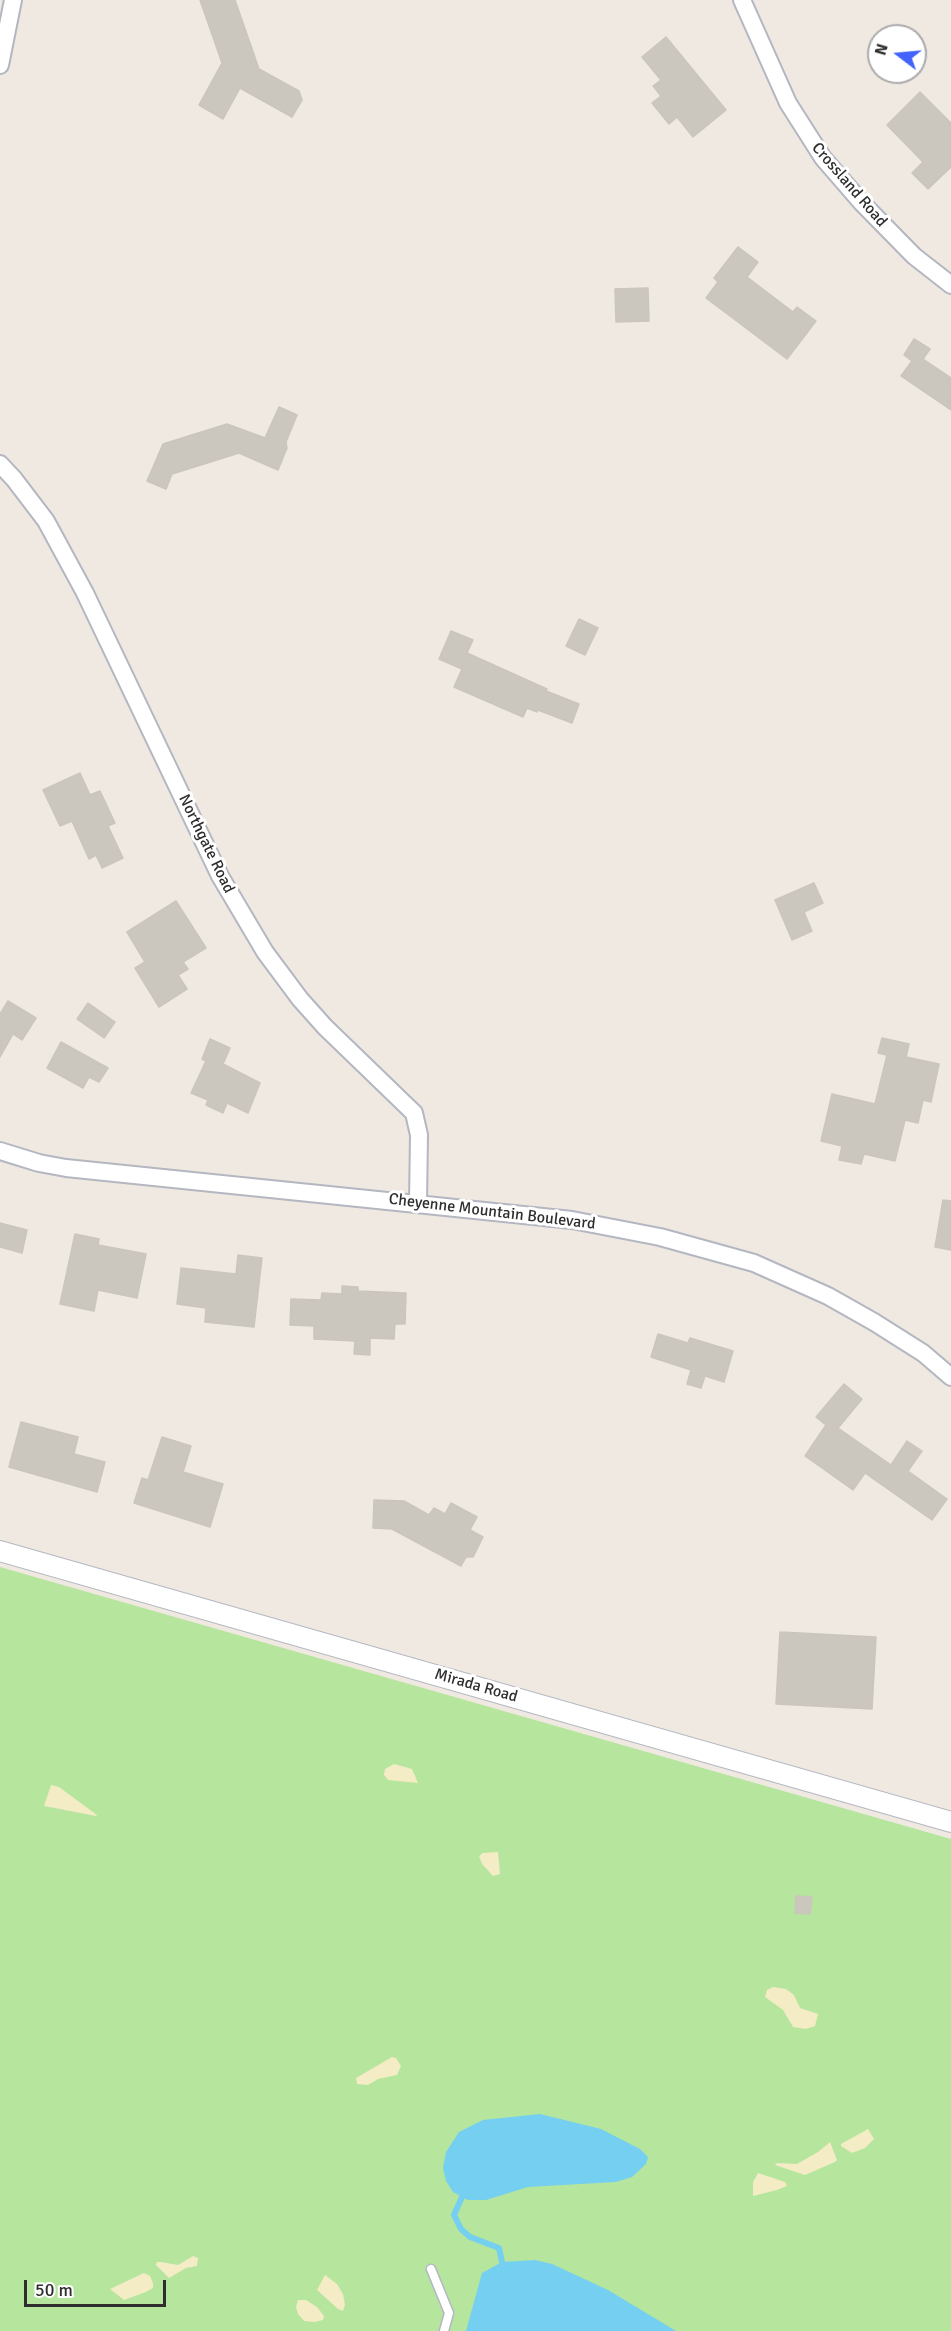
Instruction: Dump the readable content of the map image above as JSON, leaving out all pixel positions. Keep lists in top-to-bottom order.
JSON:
{
  "streets": {
    "street": [
      "Crossland Road",
      "Northgate Road",
      "Cheyenne Mountain Boulevard",
      "Mirada Road"
    ]
  },
  "crossings": [
    ["Northgate Road", "Cheyenne Mountain Boulevard"]
  ],
  "scale_bar": "50 m",
  "north": "left"
}
